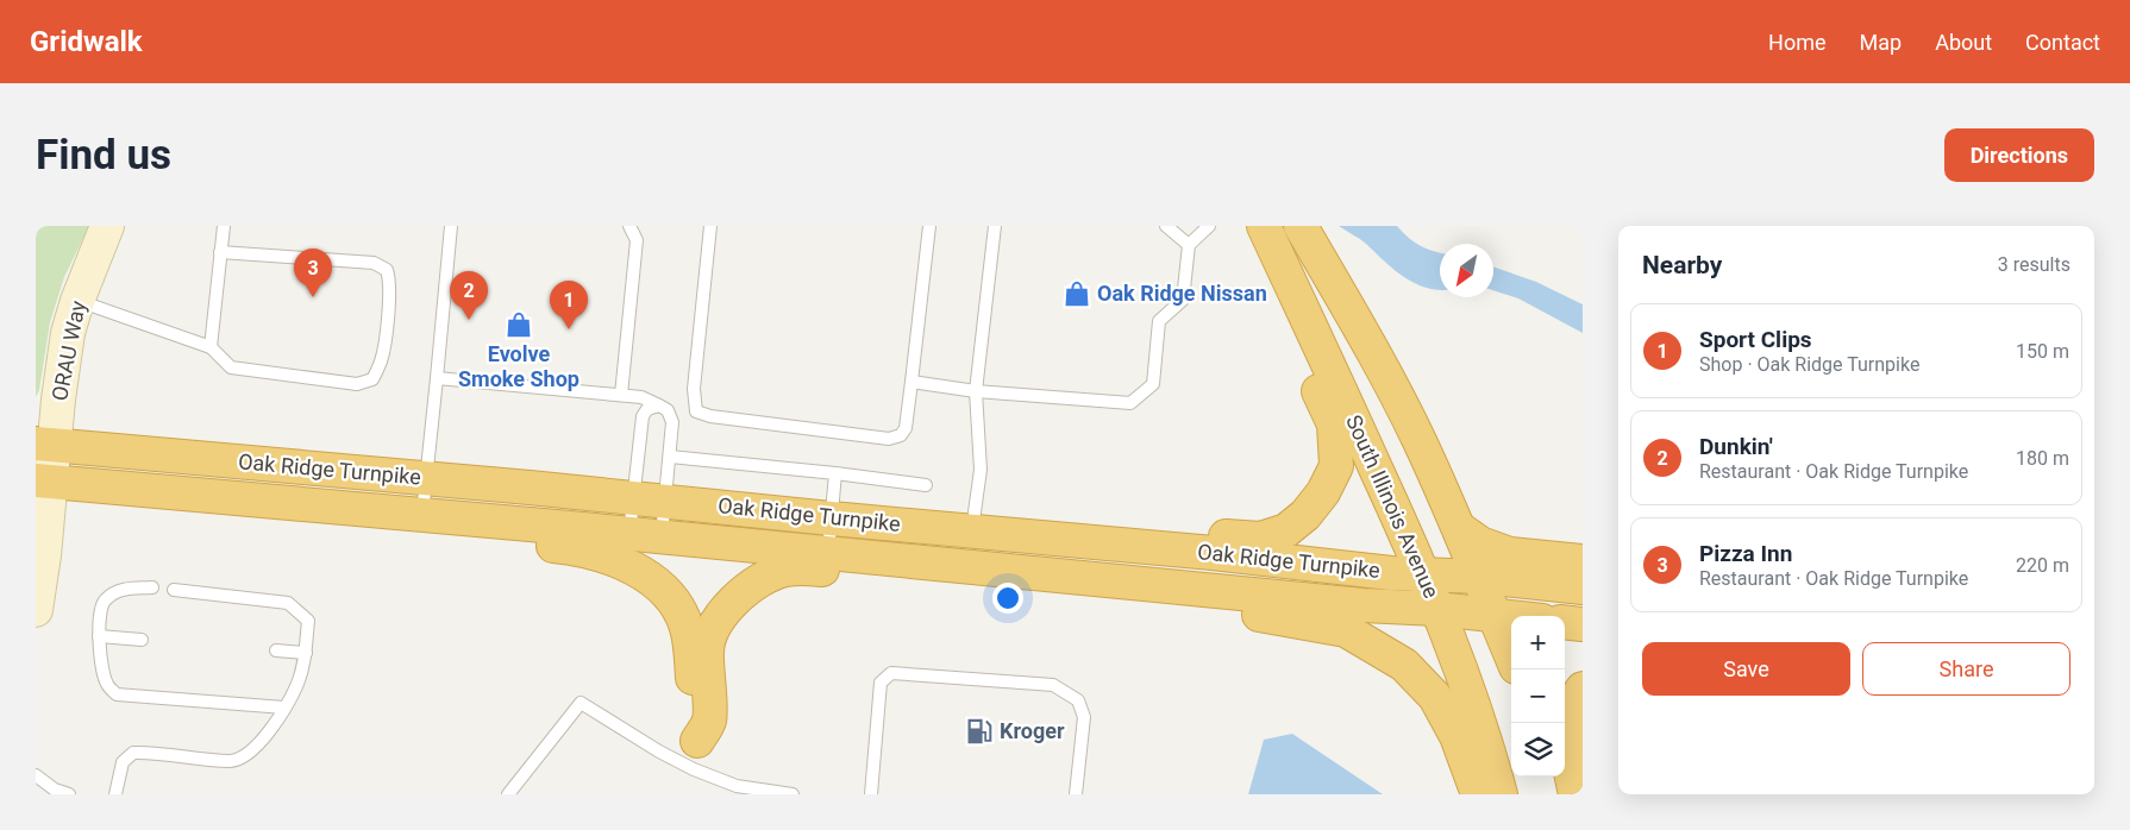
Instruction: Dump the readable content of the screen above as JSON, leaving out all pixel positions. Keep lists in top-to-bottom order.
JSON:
{
  "streets": {
    "highway": ["Oak Ridge Turnpike", "South Illinois Avenue"],
    "street": ["ORAU Way"]
  },
  "crossings": [
    ["ORAU Way", "Oak Ridge Turnpike"],
    ["Oak Ridge Turnpike", "South Illinois Avenue"]
  ],
  "places": {
    "shop": ["Oak Ridge Nissan", "Evolve Smoke Shop"],
    "fuel station": ["Kroger"]
  },
  "north": "bottom left",
  "page": {
    "header": "Gridwalk",
    "nav": [
      "Home",
      "Map",
      "About",
      "Contact"
    ],
    "buttons": [
      "Directions",
      ["Save", "Share"]
    ],
    "title": "Find us",
    "heading": ["Nearby", "3 results"],
    "pins": ["3", "2", "1"],
    "list": [
      {
        "mark": "1",
        "name": "Sport Clips",
        "note": "Shop · Oak Ridge Turnpike",
        "value": "150 m"
      },
      {
        "mark": "2",
        "name": "Dunkin'",
        "note": "Restaurant · Oak Ridge Turnpike",
        "value": "180 m"
      },
      {
        "mark": "3",
        "name": "Pizza Inn",
        "note": "Restaurant · Oak Ridge Turnpike",
        "value": "220 m"
      }
    ],
    "map_buttons": ["+", "−"]
  }
}
